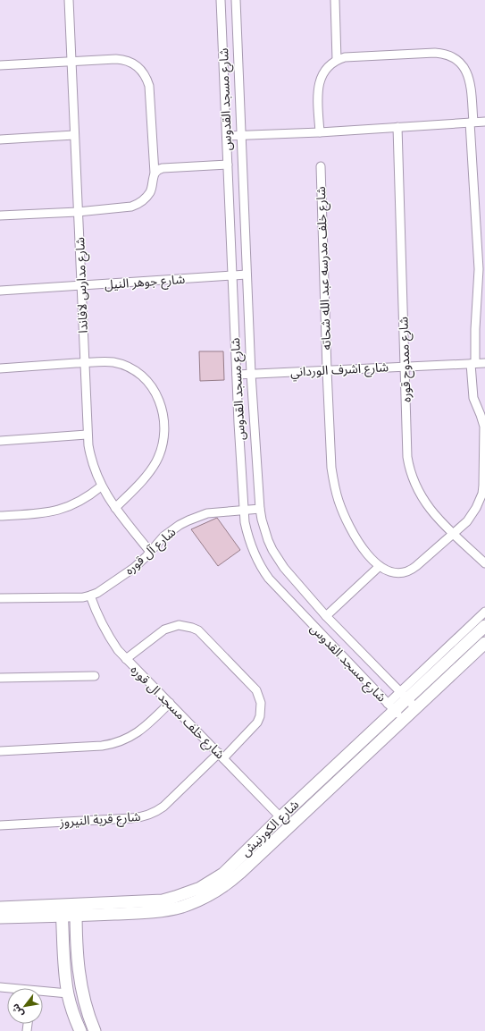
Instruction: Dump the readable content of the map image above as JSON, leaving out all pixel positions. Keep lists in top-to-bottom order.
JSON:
{
  "streets": {
    "street": [
      "شارع مسجد القدوس",
      "شارع خلف مدرسه عبد الله شحاته",
      "شارع جوهر النيل",
      "شارع مدارس لافاندا",
      "شارع ممدوح قوره",
      "شارع اشرف الورداني",
      "شارع آل قوره",
      "شارع خلف مسجد ال قوره",
      "شارع قرية النيروز",
      "شارع الكورنيش"
    ]
  },
  "crossings": [
    ["شارع مسجد القدوس", "شارع جوهر النيل"],
    ["شارع مسجد القدوس", "شارع اشرف الورداني"],
    ["شارع مسجد القدوس", "شارع آل قوره"],
    ["شارع مسجد القدوس", "شارع الكورنيش"],
    ["شارع خلف مدرسه عبد الله شحاته", "شارع ممدوح قوره"],
    ["شارع خلف مدرسه عبد الله شحاته", "شارع اشرف الورداني"],
    ["شارع جوهر النيل", "شارع مدارس لافاندا"],
    ["شارع مدارس لافاندا", "شارع آل قوره"],
    ["شارع ممدوح قوره", "شارع اشرف الورداني"],
    ["شارع آل قوره", "شارع خلف مسجد ال قوره"],
    ["شارع خلف مسجد ال قوره", "شارع قرية النيروز"],
    ["شارع خلف مسجد ال قوره", "شارع الكورنيش"]
  ],
  "north": "bottom left"
}
